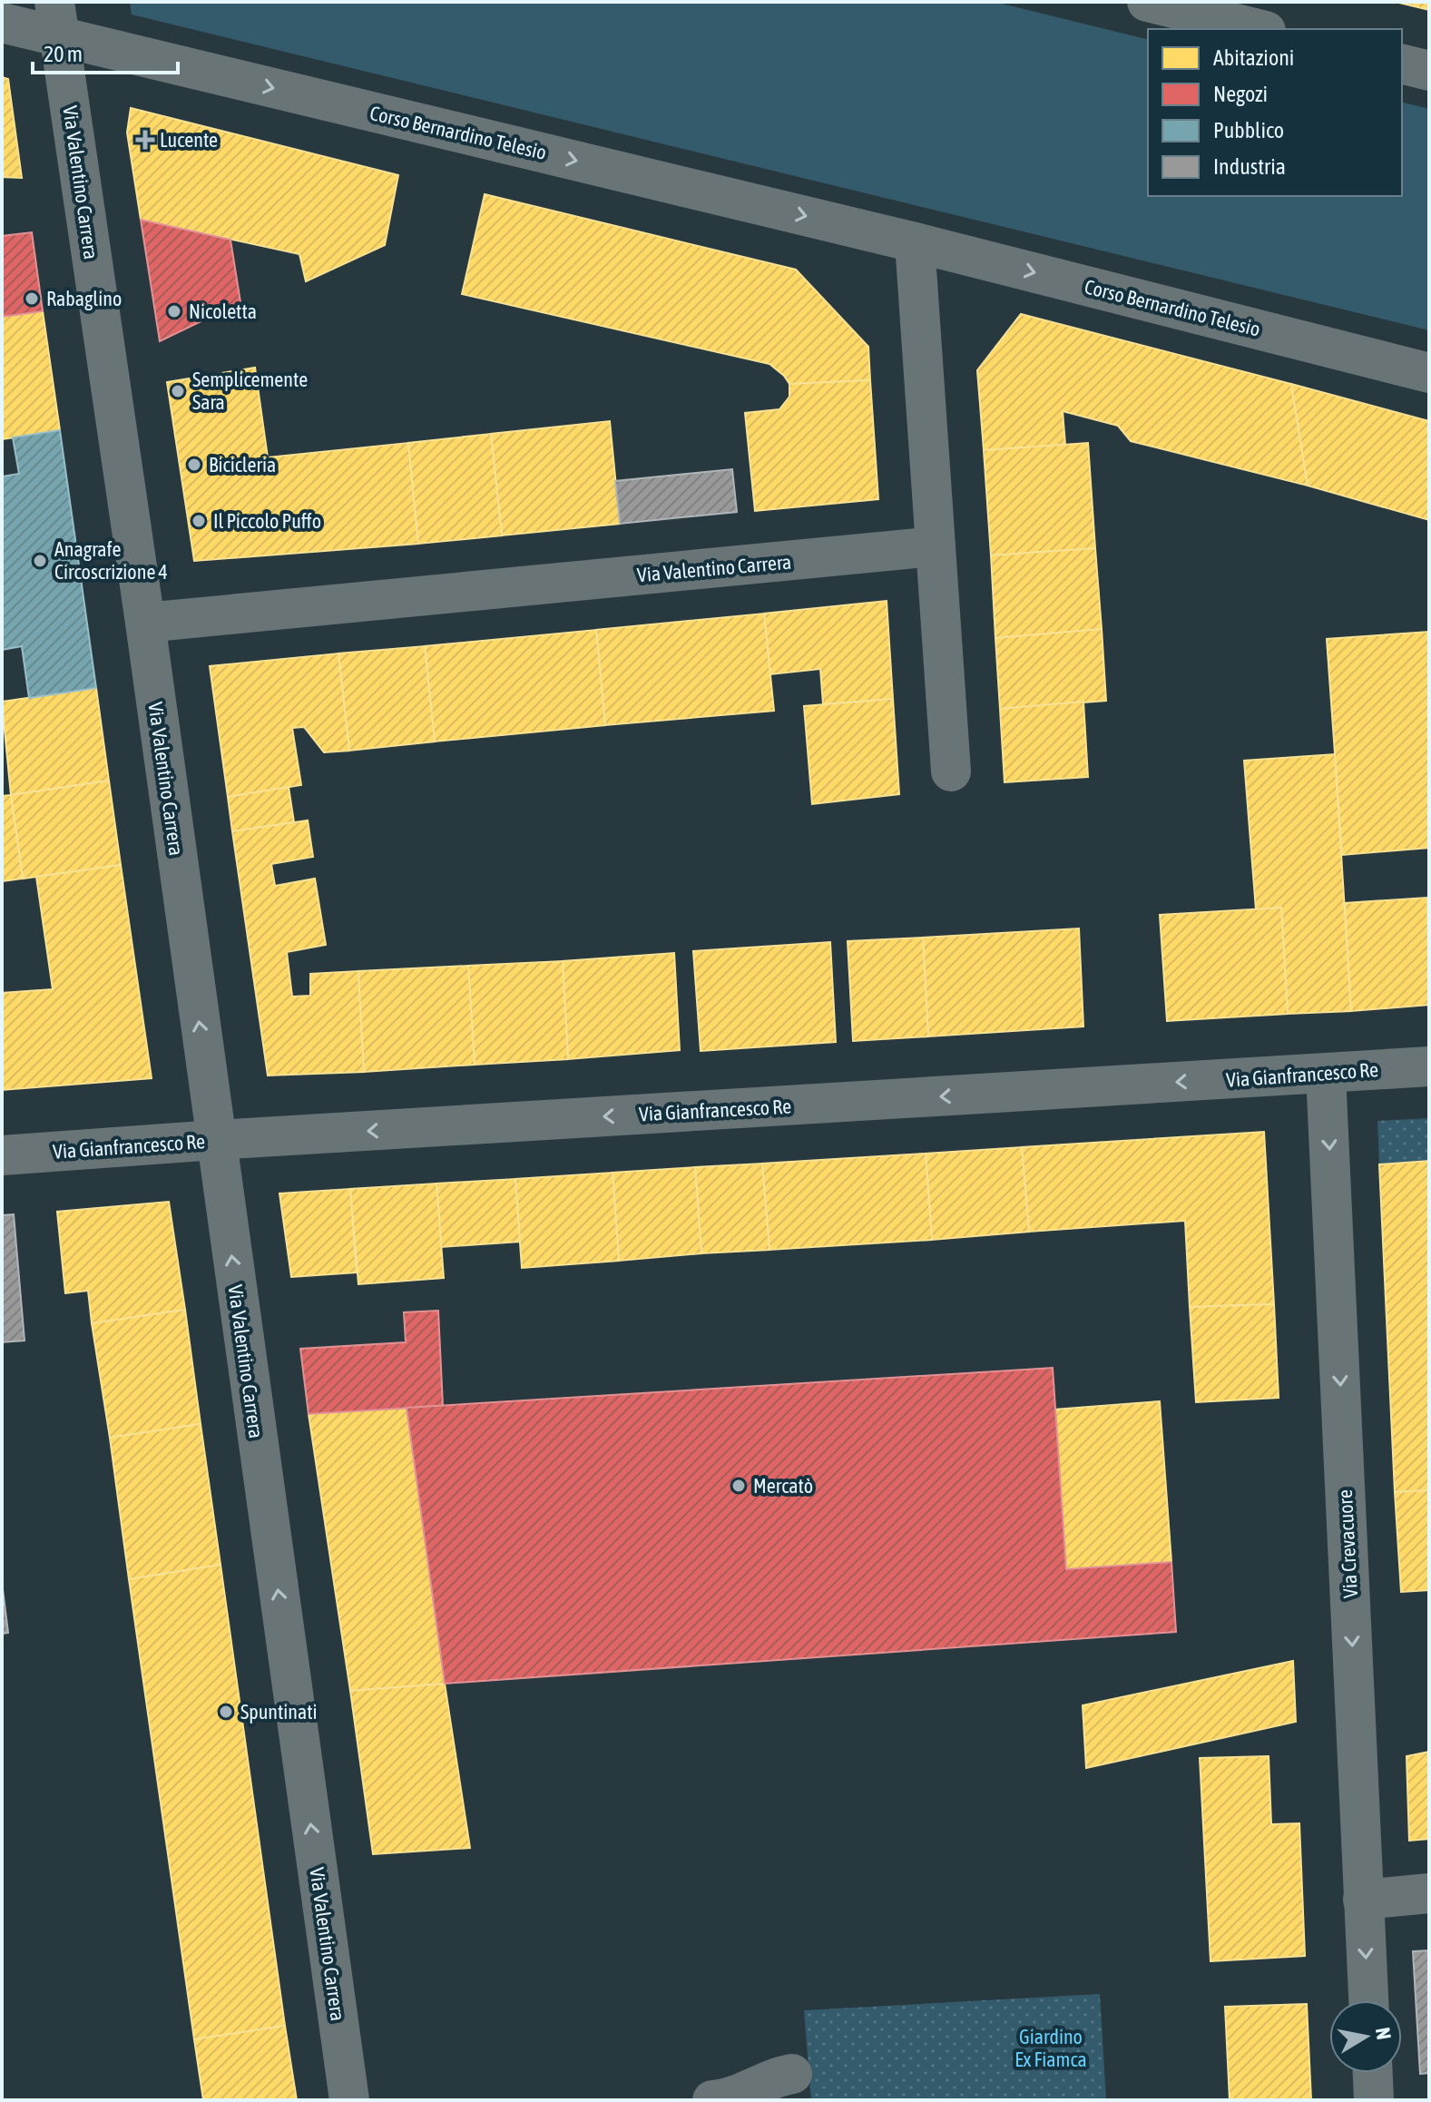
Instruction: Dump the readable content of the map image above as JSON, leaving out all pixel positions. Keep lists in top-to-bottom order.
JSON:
{
  "streets": {
    "street": [
      "Corso Bernardino Telesio",
      "Via Valentino Carrera",
      "Via Gianfrancesco Re",
      "Via Crevacuore"
    ]
  },
  "crossings": [
    ["Corso Bernardino Telesio", "Via Valentino Carrera"],
    ["Via Valentino Carrera", "Via Gianfrancesco Re"],
    ["Via Gianfrancesco Re", "Via Crevacuore"]
  ],
  "one_way": [
    "Corso Bernardino Telesio",
    "Via Valentino Carrera",
    "Via Gianfrancesco Re",
    "Via Crevacuore"
  ],
  "parks": ["Giardino Ex Fiamca"],
  "places": {
    "health": ["Lucente"],
    "other": [
      "Rabaglino",
      "Nicoletta",
      "Semplicemente Sara",
      "Bicicleria",
      "Il Piccolo Puffo",
      "Anagrafe Circoscrizione 4",
      "Mercatò",
      "Spuntinati"
    ]
  },
  "legend": [
    "Abitazioni",
    "Negozi",
    "Pubblico",
    "Industria"
  ],
  "scale_bar": "20 m",
  "north": "right"
}
